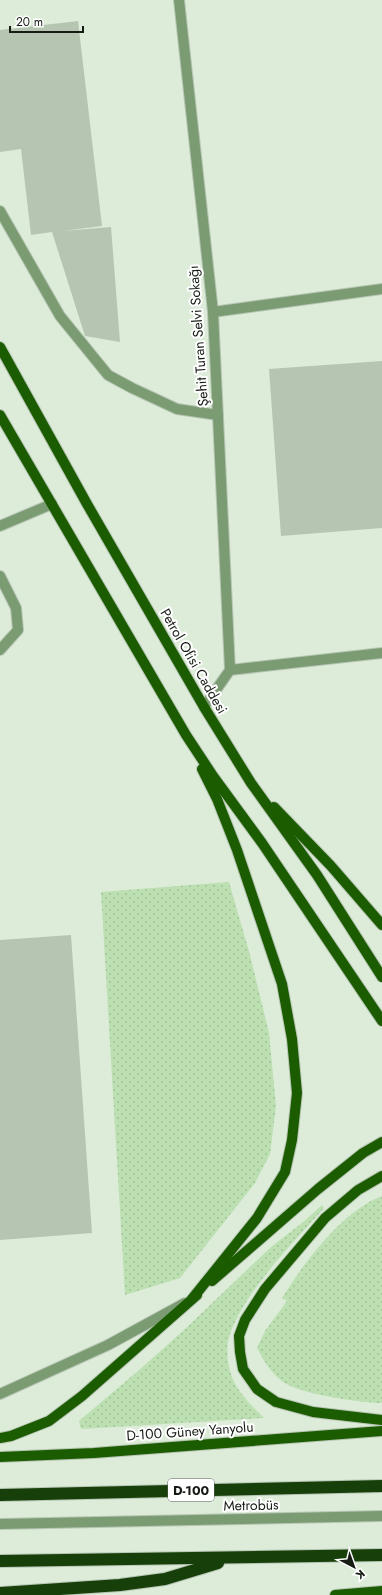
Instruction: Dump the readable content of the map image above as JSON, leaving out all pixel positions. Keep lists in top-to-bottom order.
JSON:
{
  "streets": {
    "highway": ["D-100"],
    "main road": ["Petrol Ofisi Caddesi", "D-100 Güney Yanyolu"],
    "street": ["Şehit Turan Selvi Sokağı", "Metrobüs"]
  },
  "scale_bar": "20 m",
  "north": "bottom right"
}
